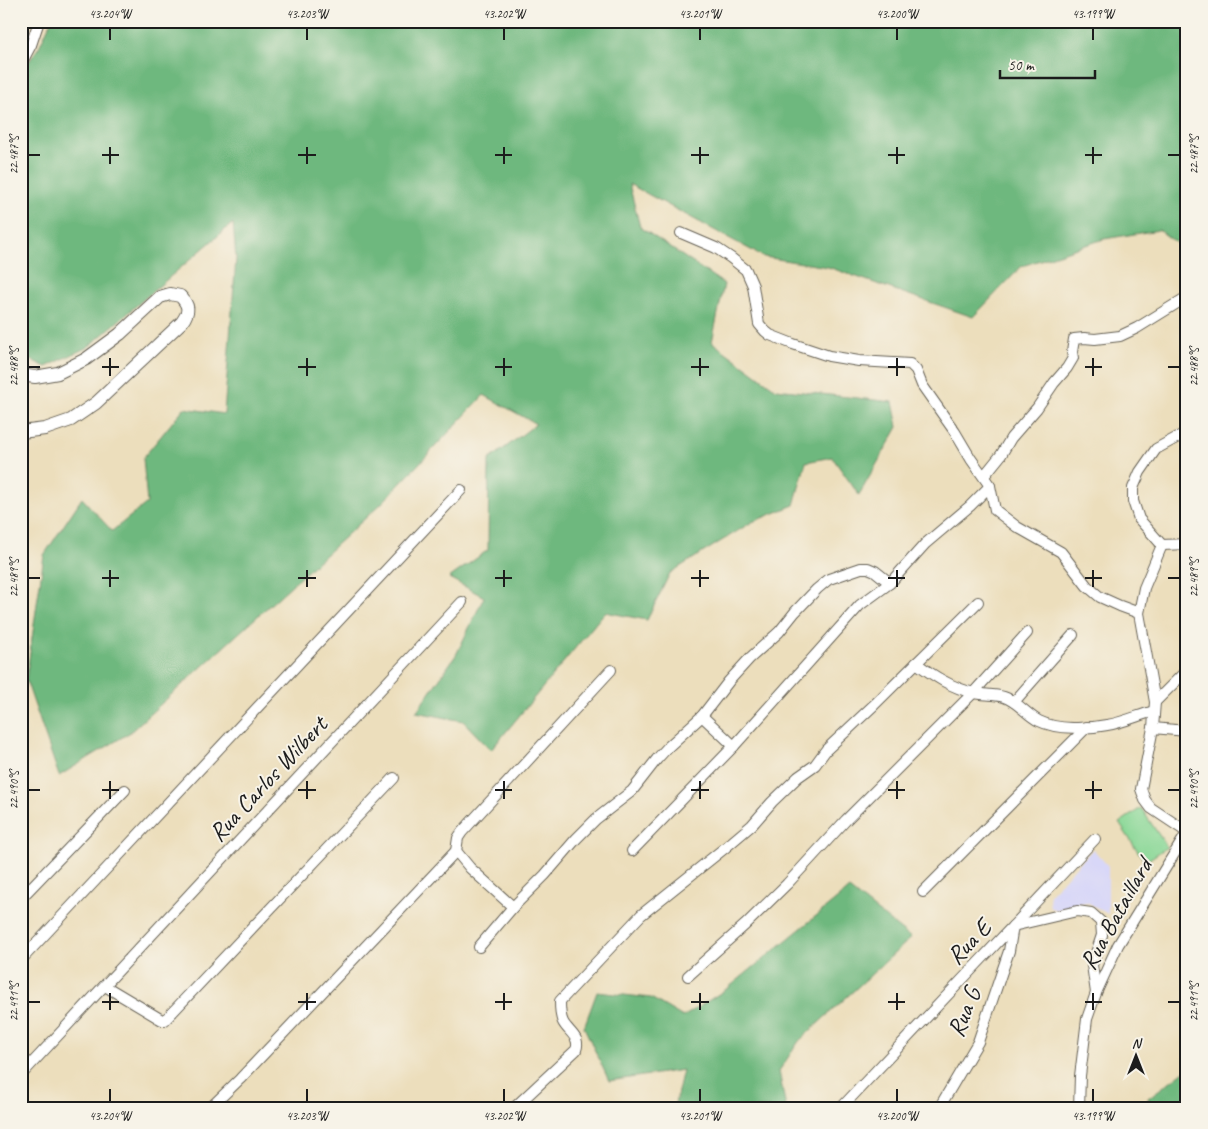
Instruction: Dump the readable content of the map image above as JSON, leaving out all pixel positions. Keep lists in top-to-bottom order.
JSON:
{
  "streets": {
    "street": [
      "Rua Carlos Wilbert",
      "Rua Bataillard",
      "Rua E",
      "Rua G"
    ]
  },
  "crossings": [
    ["Rua Bataillard", "Rua E"],
    ["Rua E", "Rua G"]
  ],
  "scale_bar": "50 m",
  "north": "top",
  "coordinates": [
    "43.204°W",
    "43.203°W",
    "43.202°W",
    "43.201°W",
    "43.200°W",
    "43.199°W",
    "22.487°S",
    "22.488°S",
    "22.489°S",
    "22.490°S",
    "22.491°S"
  ]
}
